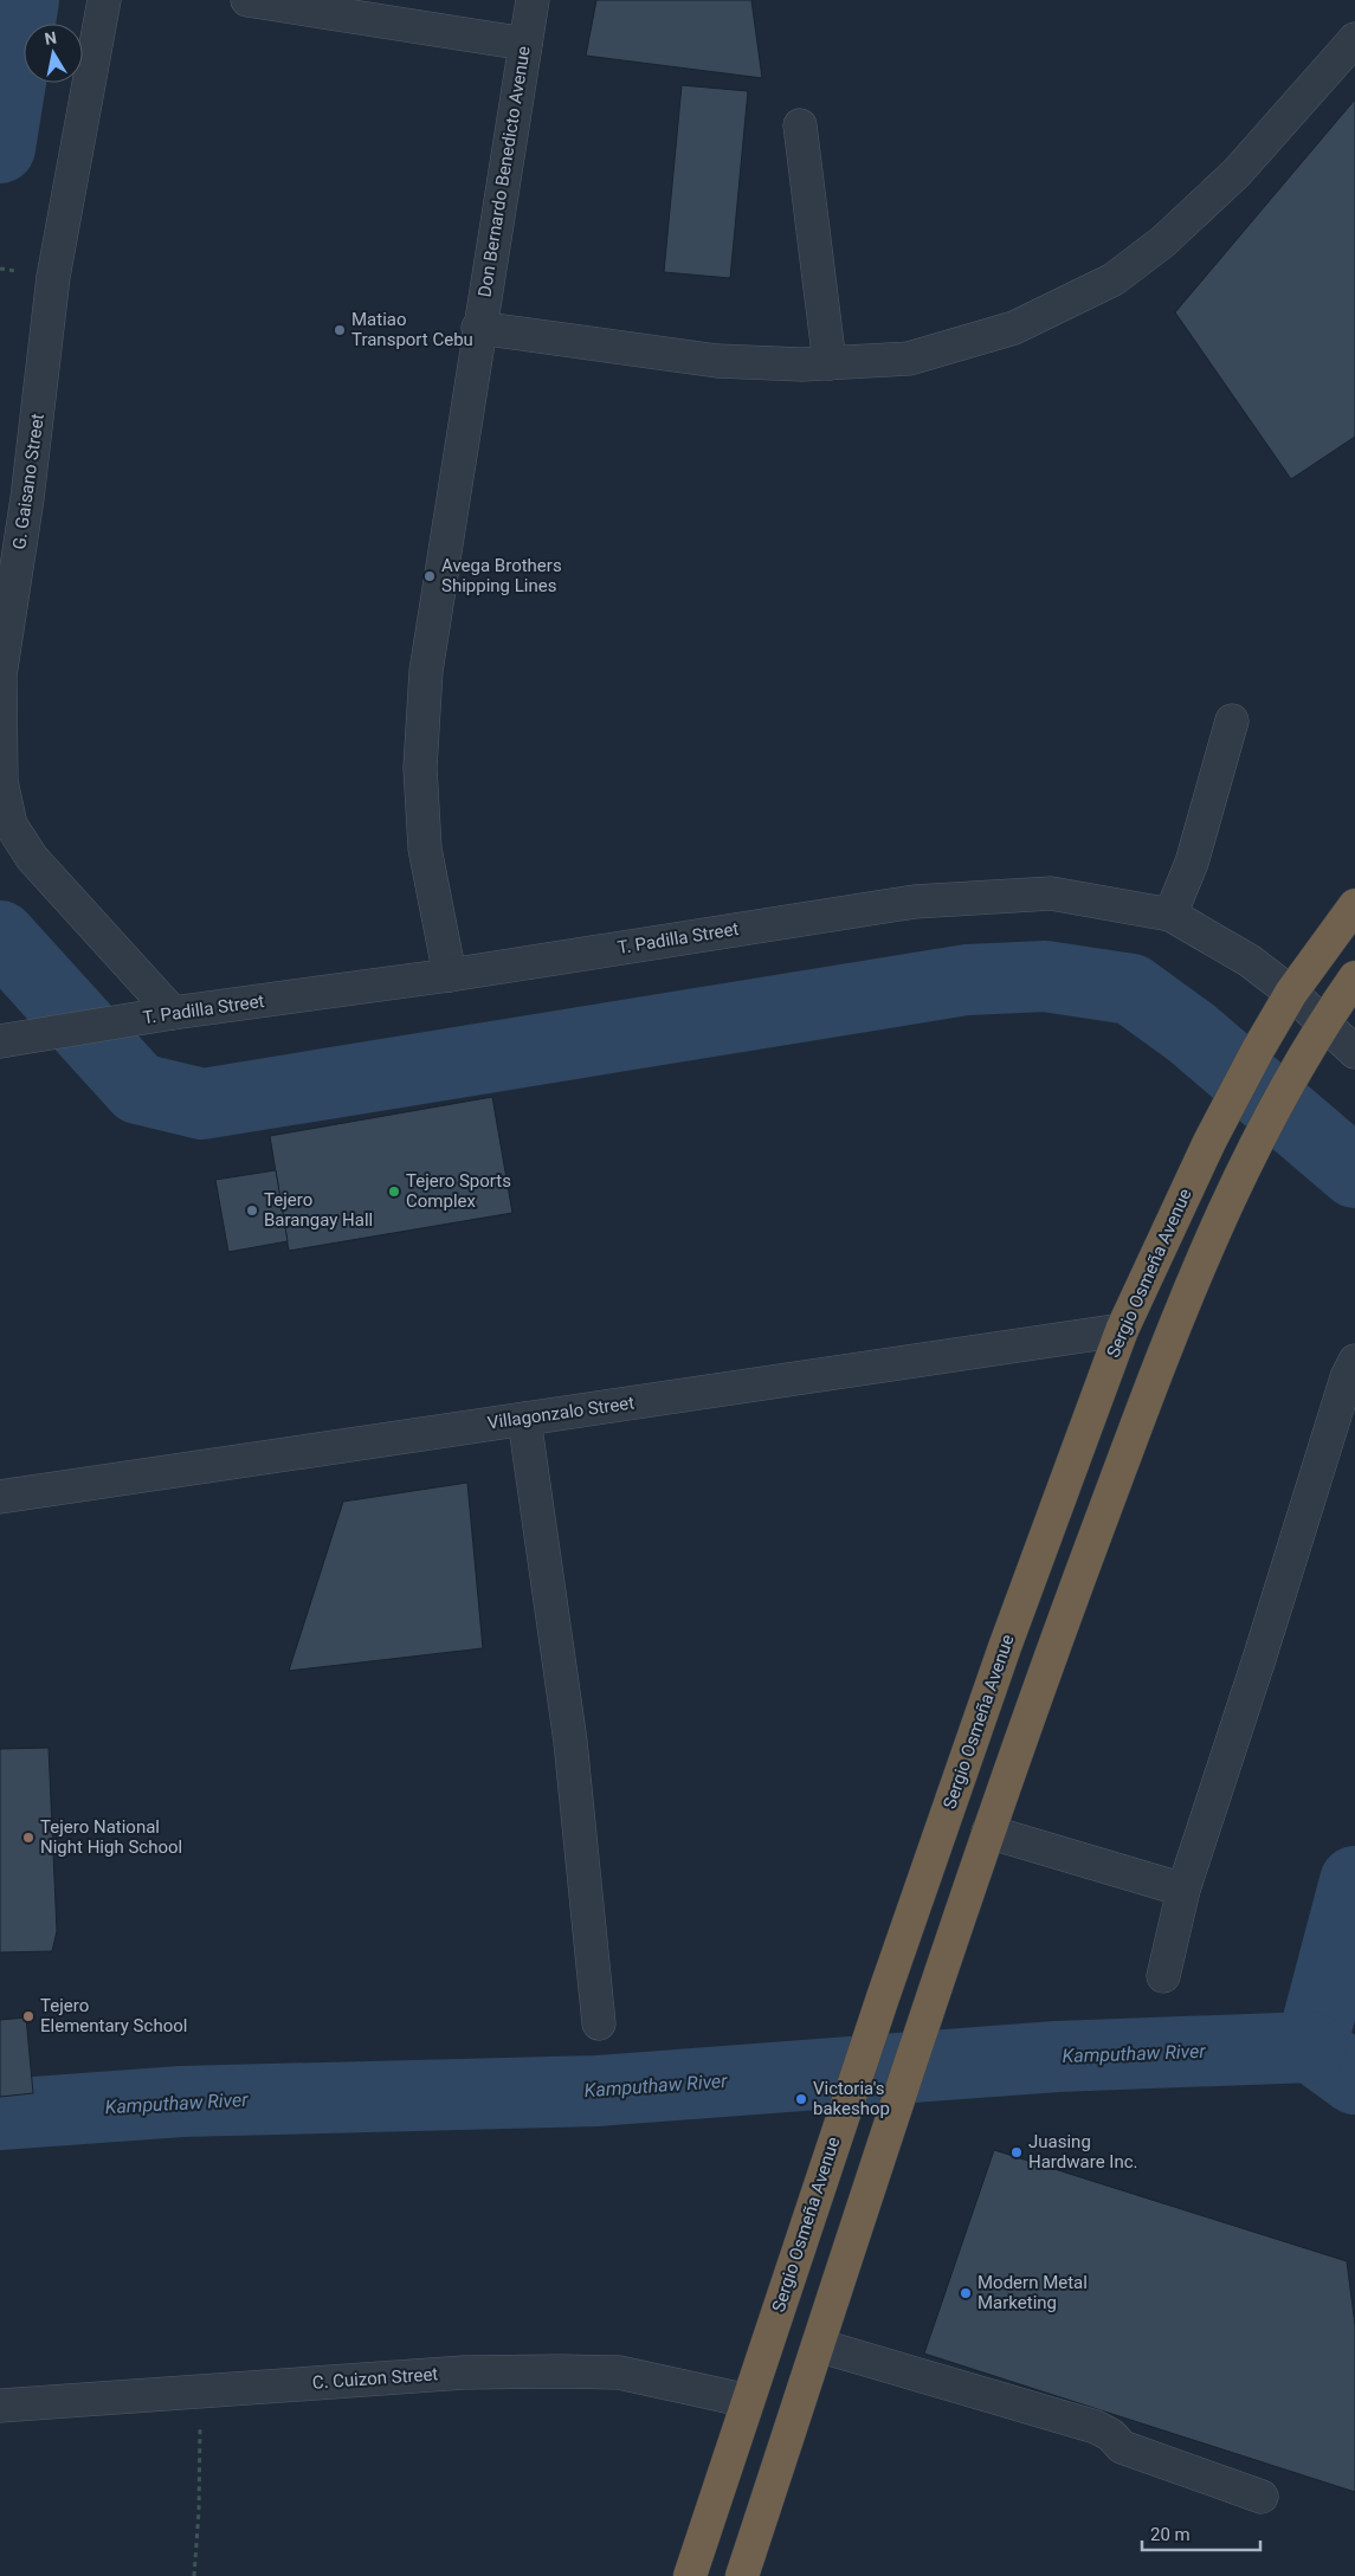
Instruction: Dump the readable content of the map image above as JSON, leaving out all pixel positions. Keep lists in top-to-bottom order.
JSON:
{
  "streets": {
    "highway": ["Sergio Osmeña Avenue"],
    "street": [
      "Don Bernardo Benedicto Avenue",
      "G. Gaisano Street",
      "T. Padilla Street",
      "Villagonzalo Street",
      "C. Cuizon Street"
    ]
  },
  "crossings": [
    ["Don Bernardo Benedicto Avenue", "T. Padilla Street"],
    ["G. Gaisano Street", "T. Padilla Street"],
    ["T. Padilla Street", "Sergio Osmeña Avenue"],
    ["Sergio Osmeña Avenue", "Villagonzalo Street"],
    ["Sergio Osmeña Avenue", "C. Cuizon Street"]
  ],
  "water": ["Kamputhaw River"],
  "places": [
    "Matiao Transport Cebu",
    "Avega Brothers Shipping Lines",
    "Tejero Sports Complex",
    "Tejero Barangay Hall",
    "Tejero National Night High School",
    "Tejero Elementary School",
    "Victoria's bakeshop",
    "Juasing Hardware Inc.",
    "Modern Metal Marketing"
  ],
  "scale_bar": "20 m",
  "north": "top"
}
